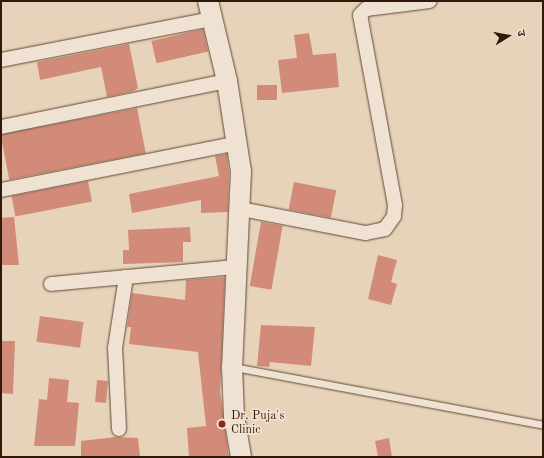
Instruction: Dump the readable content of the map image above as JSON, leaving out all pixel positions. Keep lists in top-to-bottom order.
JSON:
{
  "places": ["Dr. Puja's Clinic"],
  "north": "right"
}
